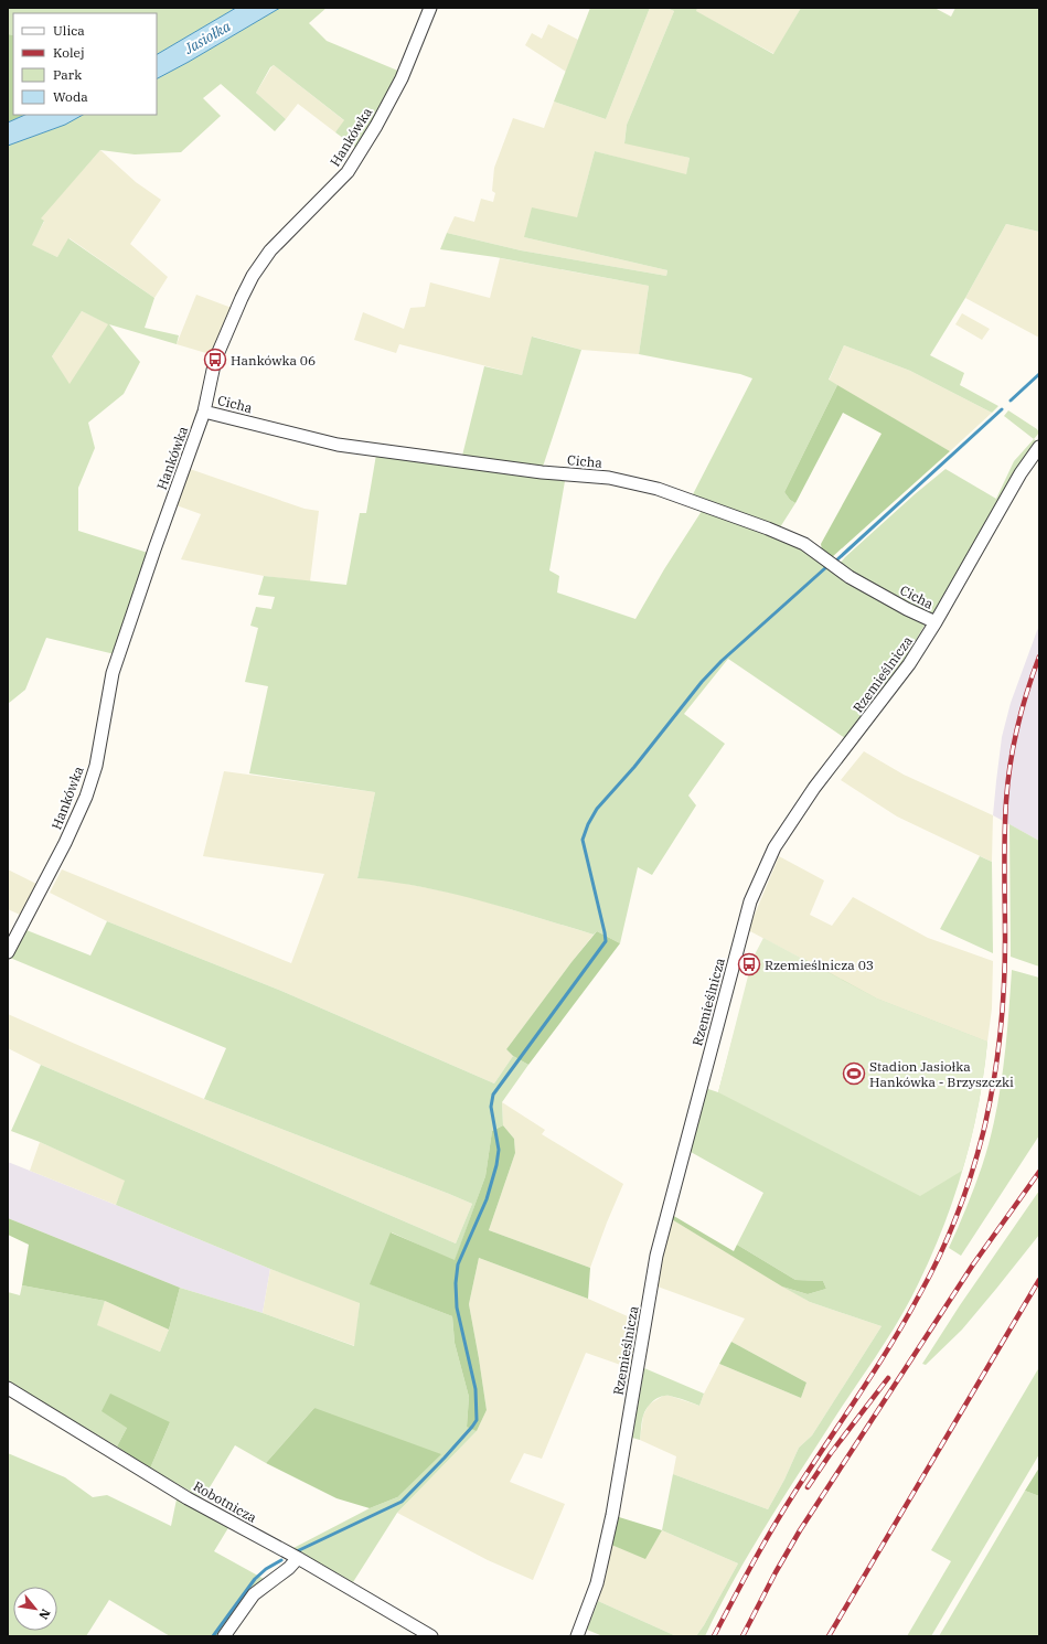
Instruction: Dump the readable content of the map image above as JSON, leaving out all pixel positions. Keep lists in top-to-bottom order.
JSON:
{
  "streets": {
    "street": [
      "Hankówka",
      "Cicha",
      "Rzemieślnicza",
      "Robotnicza"
    ]
  },
  "crossings": [
    ["Hankówka", "Cicha"],
    ["Cicha", "Rzemieślnicza"]
  ],
  "water": ["Jasiołka"],
  "places": {
    "bus stop": ["Hankówka 06", "Rzemieślnicza 03"],
    "sports": ["Stadion Jasiołka Hankówka - Brzyszczki"]
  },
  "legend": [
    "Ulica",
    "Kolej",
    "Park",
    "Woda"
  ],
  "north": "bottom right"
}
